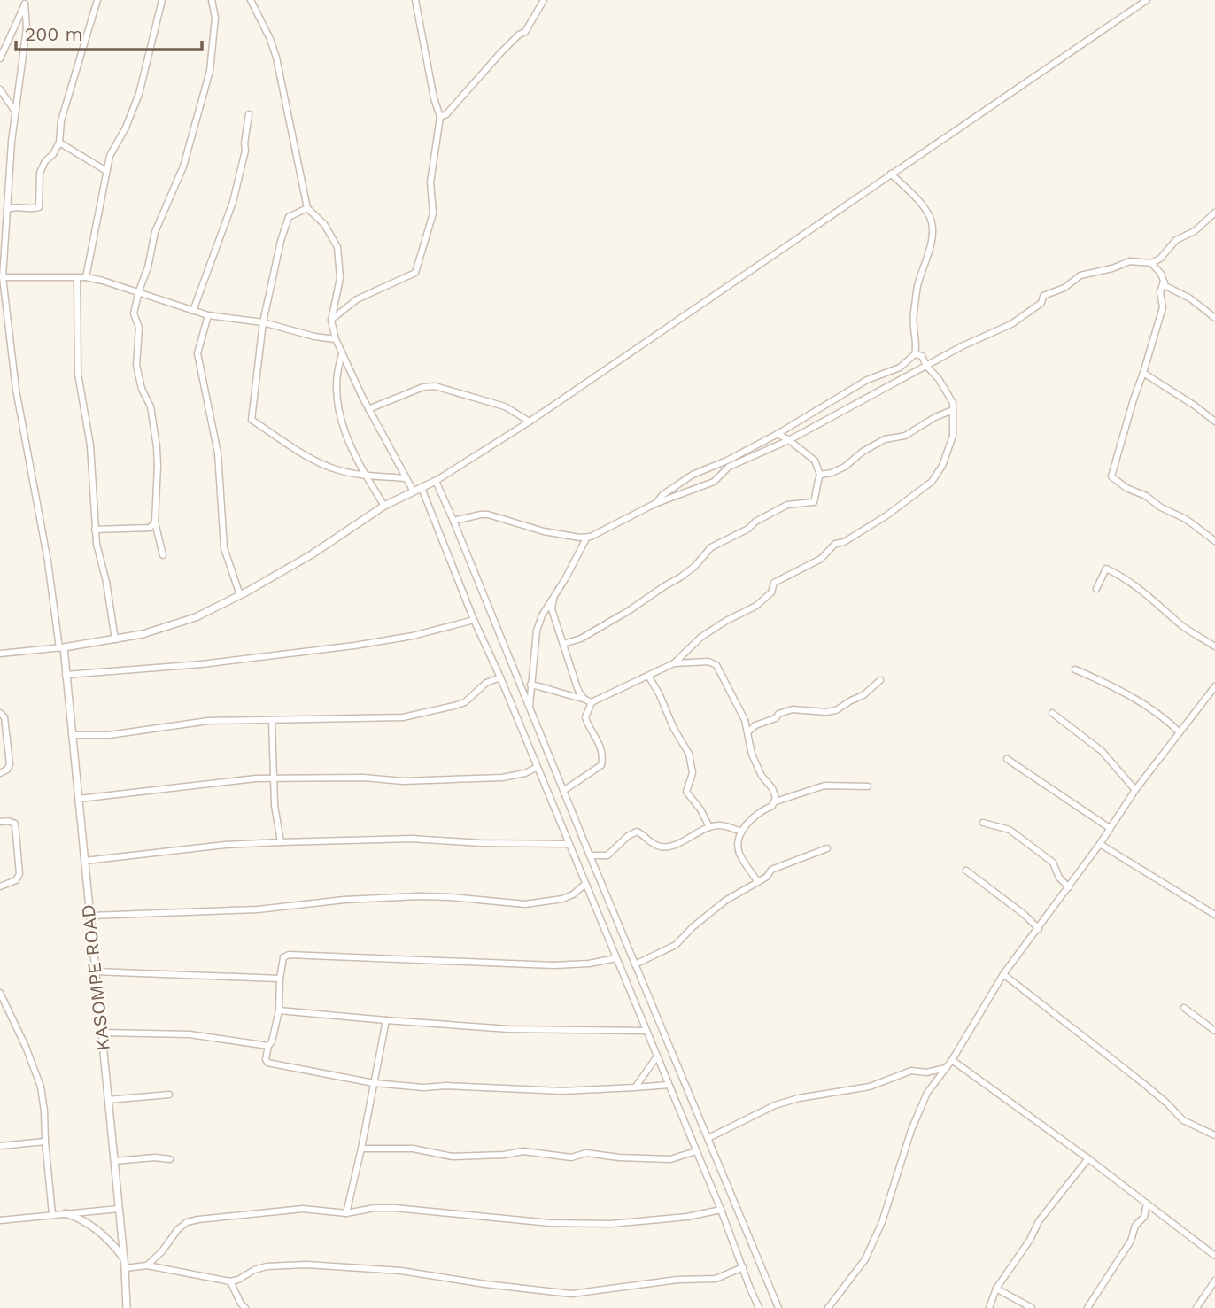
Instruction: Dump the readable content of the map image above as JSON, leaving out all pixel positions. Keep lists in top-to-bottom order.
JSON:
{
  "streets": {
    "street": ["KASOMPE ROAD"]
  },
  "scale_bar": "200 m"
}
